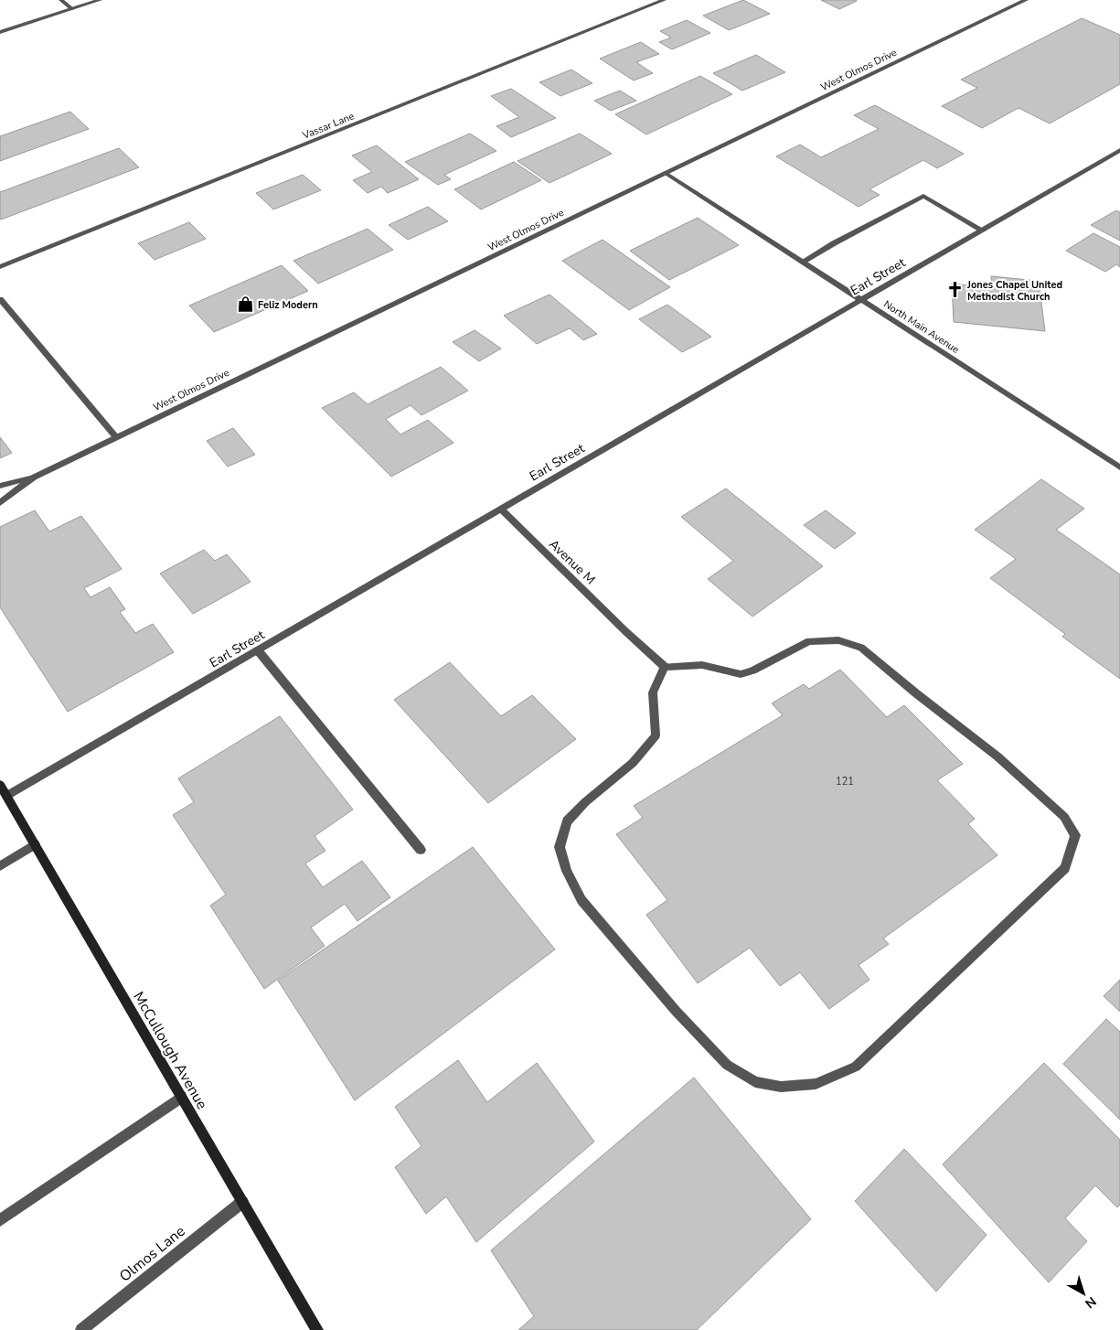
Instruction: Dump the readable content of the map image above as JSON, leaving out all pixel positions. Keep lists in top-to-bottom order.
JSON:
{
  "streets": {
    "main road": ["McCullough Avenue"],
    "street": [
      "West Olmos Drive",
      "Vassar Lane",
      "Earl Street",
      "North Main Avenue",
      "Avenue M",
      "Olmos Lane"
    ]
  },
  "crossings": [
    ["West Olmos Drive", "North Main Avenue"],
    ["Earl Street", "North Main Avenue"],
    ["Earl Street", "Avenue M"],
    ["Earl Street", "McCullough Avenue"],
    ["McCullough Avenue", "Olmos Lane"]
  ],
  "places": {
    "church": ["Jones Chapel United Methodist Church"],
    "shop": ["Feliz Modern"]
  },
  "house_numbers": ["121"],
  "north": "bottom right"
}
